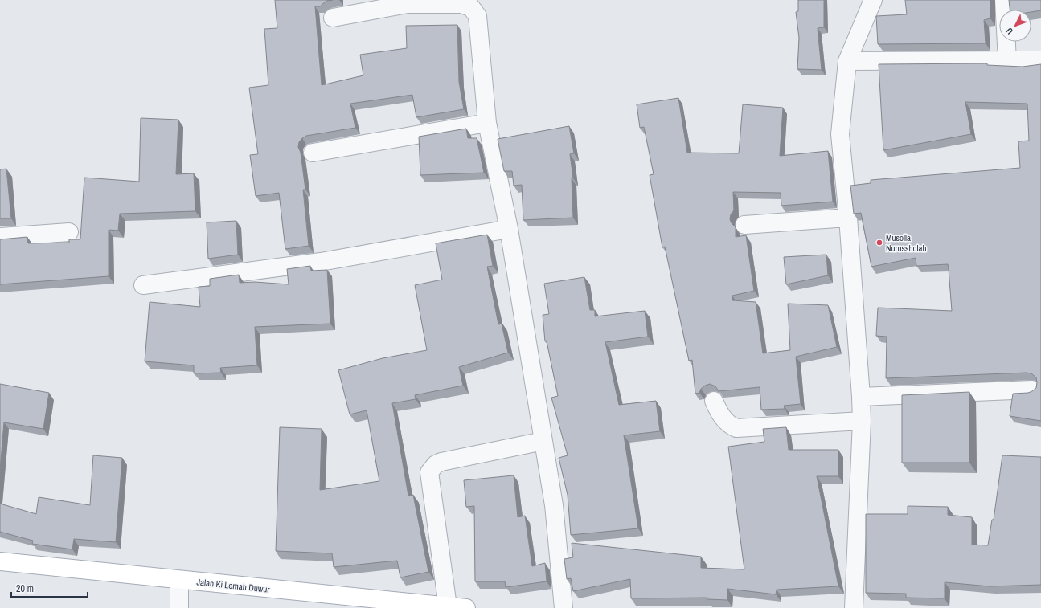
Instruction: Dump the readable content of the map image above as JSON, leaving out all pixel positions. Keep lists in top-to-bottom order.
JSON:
{
  "streets": {
    "main road": ["Jalan Ki Lemah Duwur"]
  },
  "places": ["Musolla Nurussholah"],
  "scale_bar": "20 m",
  "north": "bottom left"
}
